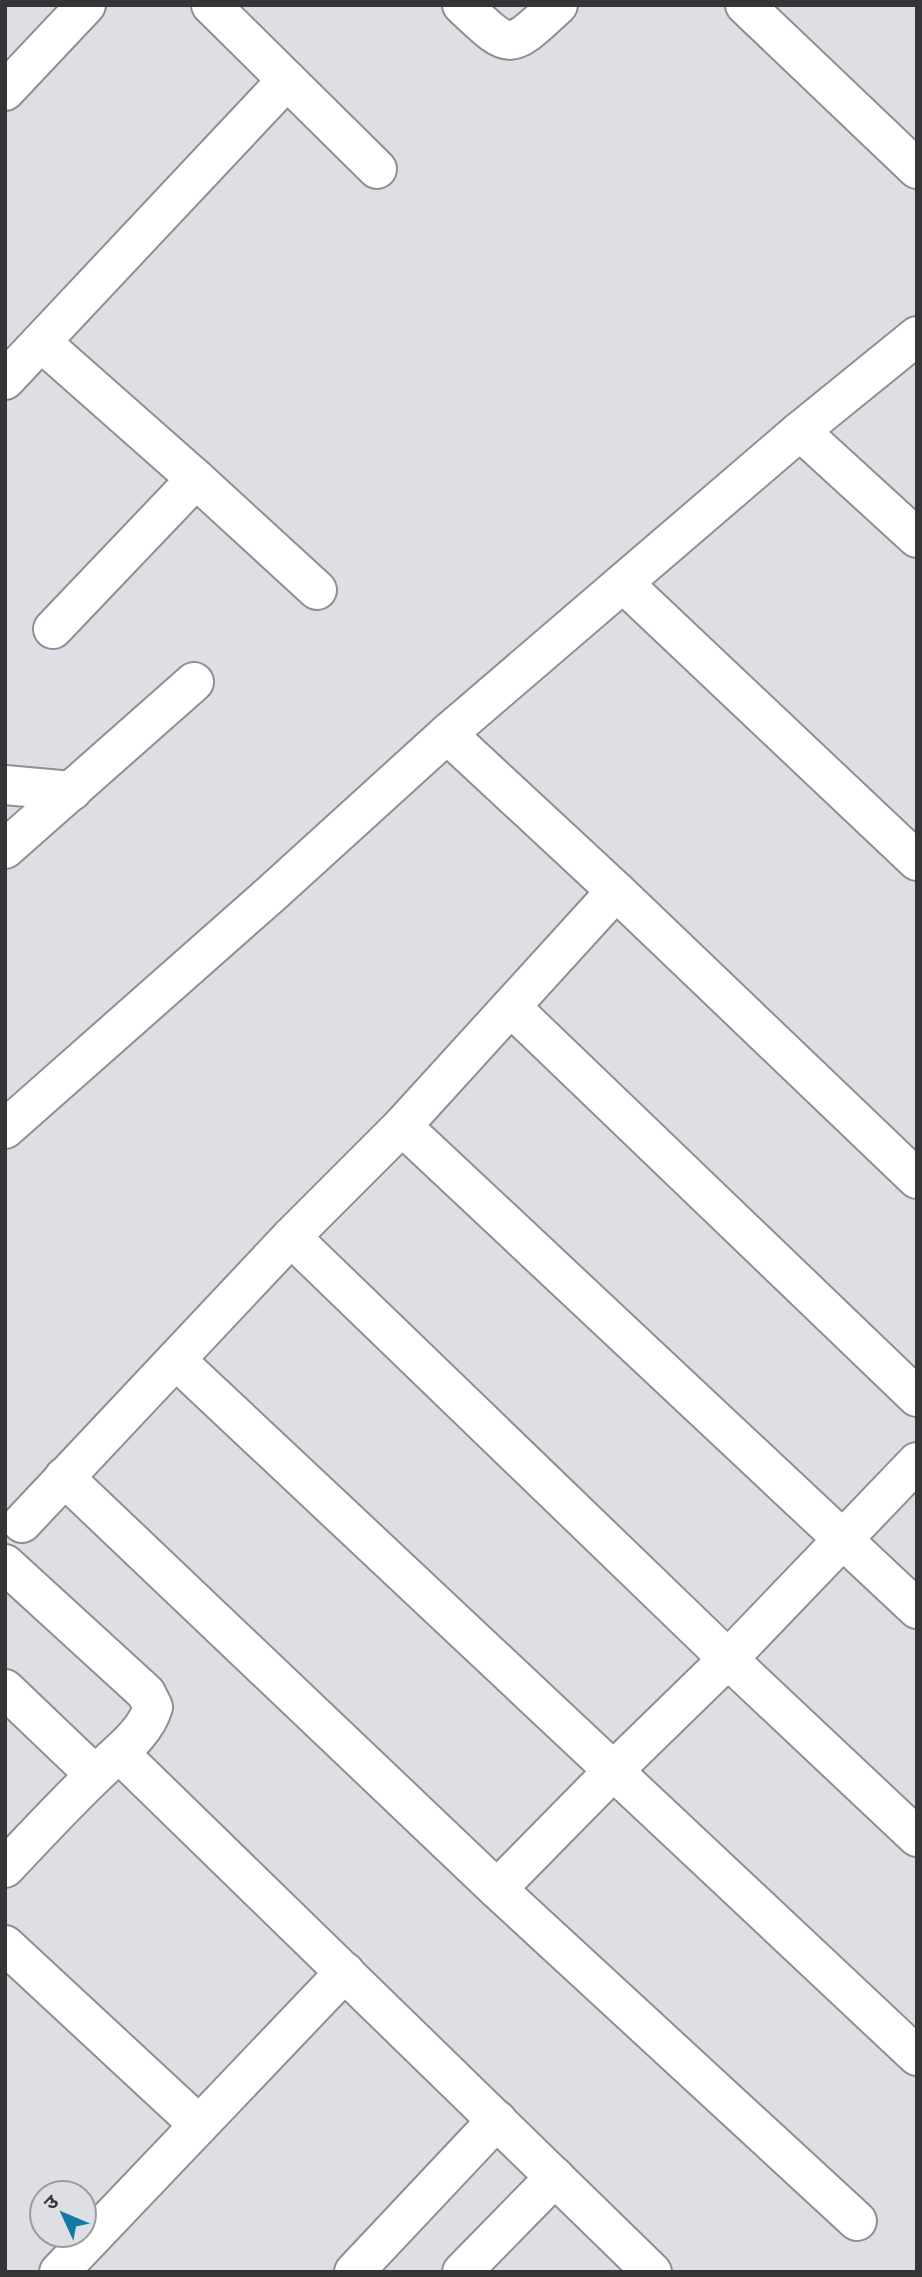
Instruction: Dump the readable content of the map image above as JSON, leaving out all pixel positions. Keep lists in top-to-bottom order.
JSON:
{
  "north": "top left"
}
